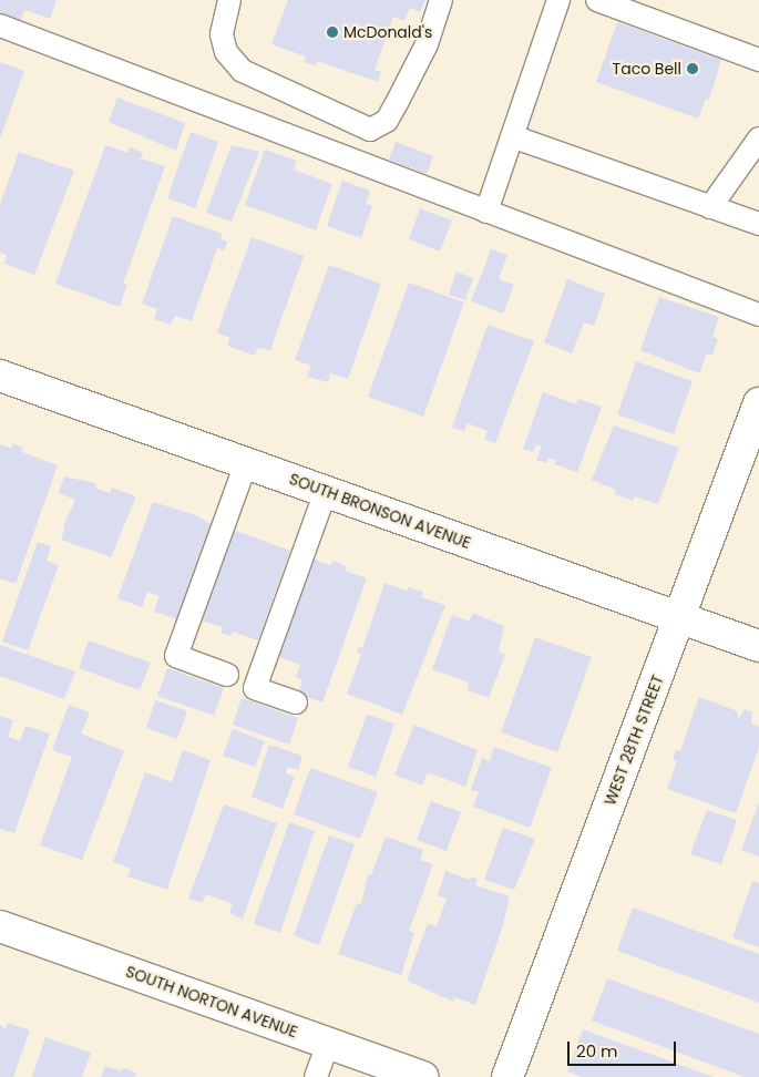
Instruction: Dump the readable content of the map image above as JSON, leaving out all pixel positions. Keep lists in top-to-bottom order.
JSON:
{
  "streets": {
    "street": ["SOUTH BRONSON AVENUE", "WEST 28TH STREET", "SOUTH NORTON AVENUE"]
  },
  "crossings": [
    ["SOUTH BRONSON AVENUE", "WEST 28TH STREET"]
  ],
  "places": ["McDonald's", "Taco Bell"],
  "scale_bar": "20 m"
}
